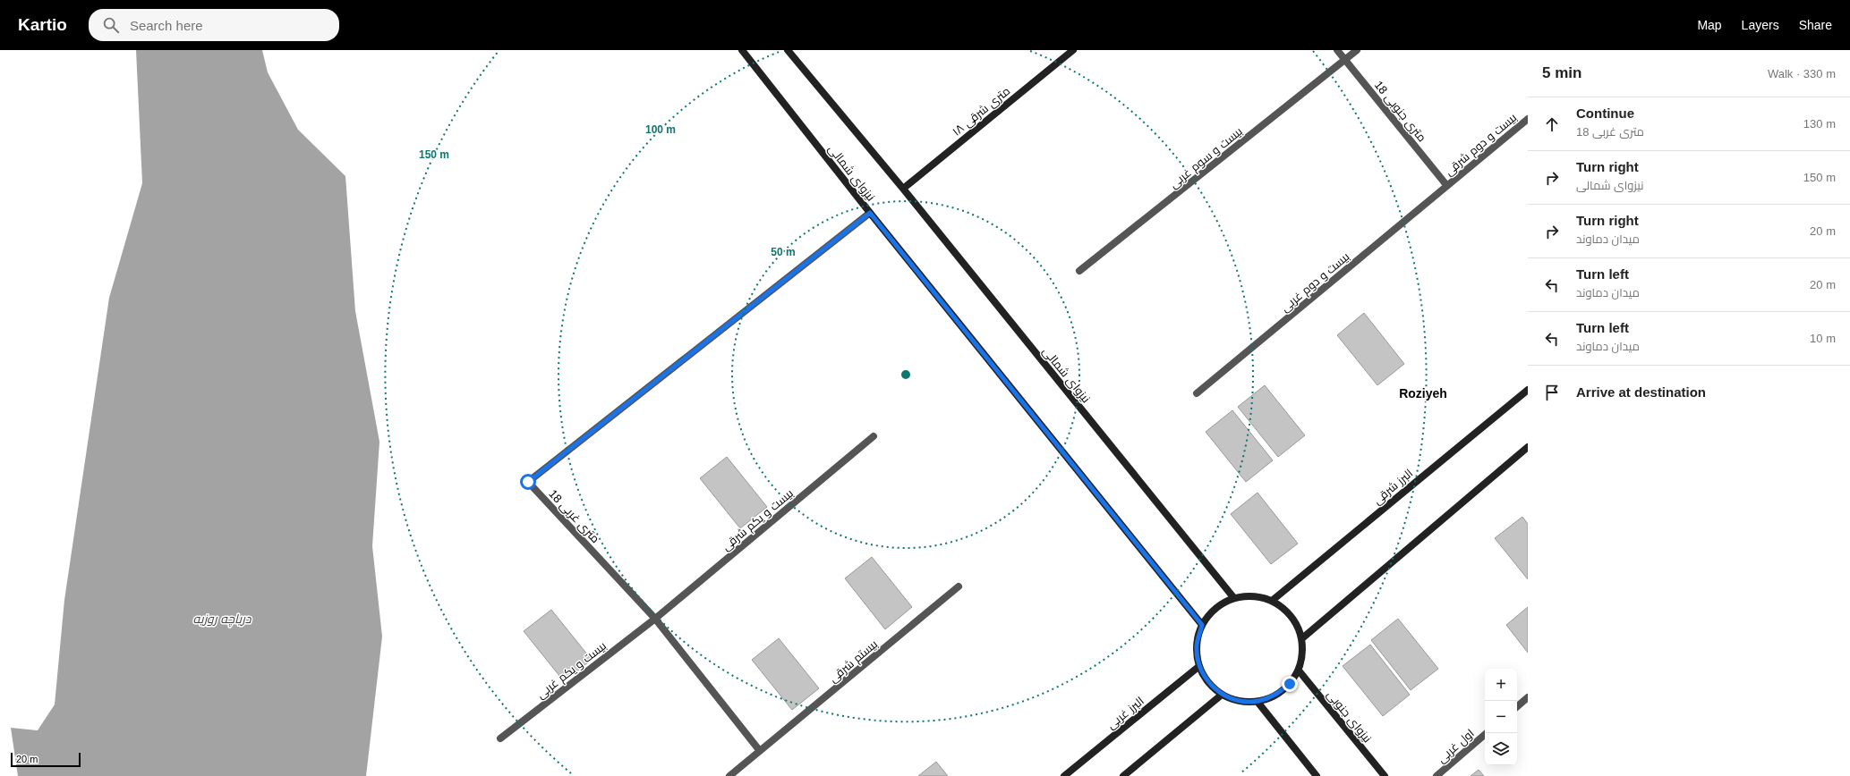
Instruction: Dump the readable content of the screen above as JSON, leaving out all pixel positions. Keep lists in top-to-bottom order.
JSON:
{
  "streets": {
    "street": [
      "۱۸ متری شرقی",
      "18 متری جنوبی",
      "بیست و دوم شرقی",
      "بیست و سوم غربی",
      "نیزوای شمالی",
      "بیست و دوم غربی",
      "البرز شرقی",
      "18 متری غربی",
      "بیست و یکم شرقی",
      "بیستم شرقی",
      "بیست و یکم غربی",
      "البرز غربی",
      "نیزوای جنوبی",
      "اول غربی"
    ]
  },
  "crossings": [
    ["۱۸ متری شرقی", "نیزوای شمالی"],
    ["18 متری جنوبی", "بیست و دوم شرقی"],
    ["18 متری جنوبی", "بیست و سوم غربی"],
    ["18 متری جنوبی", "بیست و دوم غربی"],
    ["بیست و دوم شرقی", "بیست و دوم غربی"],
    ["نیزوای شمالی", "البرز شرقی"],
    ["نیزوای شمالی", "18 متری غربی"],
    ["نیزوای شمالی", "البرز غربی"],
    ["نیزوای شمالی", "نیزوای جنوبی"],
    ["البرز شرقی", "البرز غربی"],
    ["البرز شرقی", "نیزوای جنوبی"],
    ["18 متری غربی", "بیست و یکم شرقی"],
    ["18 متری غربی", "بیستم شرقی"],
    ["18 متری غربی", "بیست و یکم غربی"],
    ["بیست و یکم شرقی", "بیست و یکم غربی"],
    ["البرز غربی", "نیزوای جنوبی"]
  ],
  "districts": ["Roziyeh"],
  "water": ["دریاچه روزیه"],
  "scale_bar": "20 m",
  "page": {
    "header": "Kartio",
    "search": "Search here",
    "nav": ["Map", "Layers", "Share"],
    "heading": ["5 min", "Walk · 330 m"],
    "list": [
      ["Continue", "18 متری غربی", "130 m"],
      ["Turn right", "نیزوای شمالی", "150 m"],
      ["Turn right", "میدان دماوند", "20 m"],
      ["Turn left", "میدان دماوند", "20 m"],
      ["Turn left", "میدان دماوند", "10 m"],
      "Arrive at destination"
    ],
    "map_buttons": ["+", "−"],
    "scale": "20 m"
  },
  "rings": ["100 m", "150 m", "50 m"]
}
